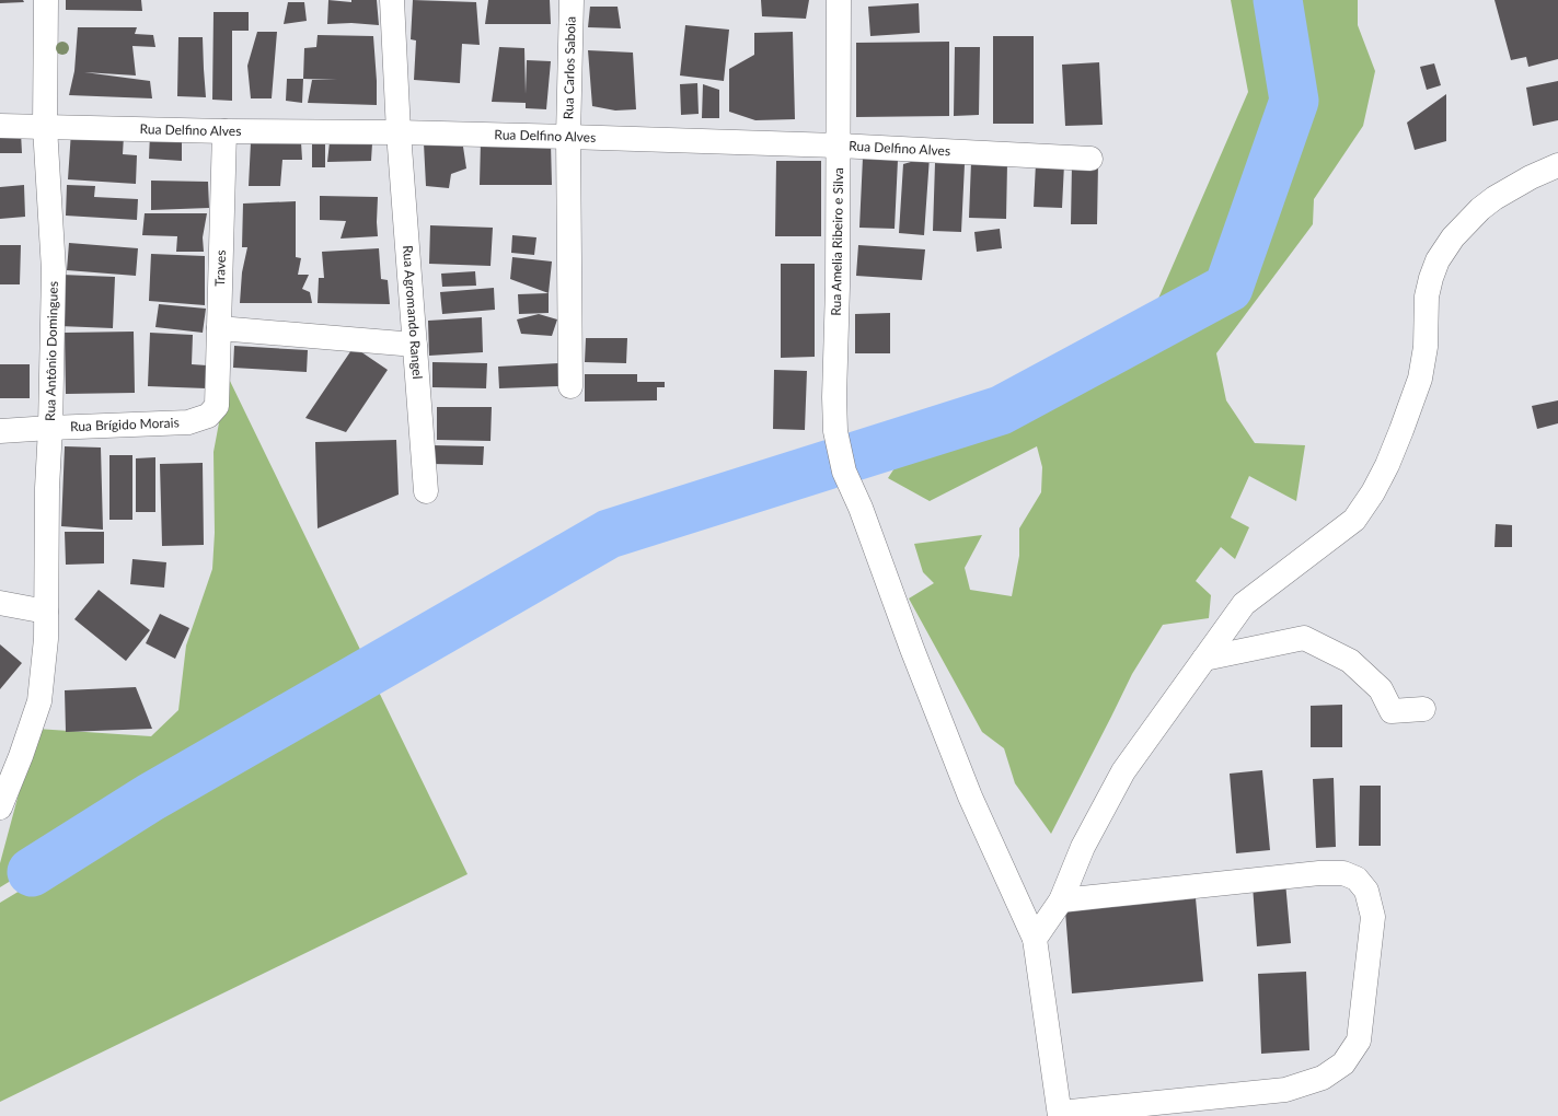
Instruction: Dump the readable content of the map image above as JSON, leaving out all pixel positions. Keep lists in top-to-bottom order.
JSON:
{
  "streets": {
    "street": [
      "Rua Carlos Saboia",
      "Rua Delfino Alves",
      "Rua Amelia Ribeiro e Silva",
      "Traves",
      "Rua Agromando Rangel",
      "Rua Antônio Domingues",
      "Rua Brígido Morais"
    ]
  },
  "crossings": [
    ["Rua Carlos Saboia", "Rua Delfino Alves"],
    ["Rua Delfino Alves", "Rua Amelia Ribeiro e Silva"],
    ["Rua Delfino Alves", "Traves"],
    ["Rua Delfino Alves", "Rua Agromando Rangel"],
    ["Rua Delfino Alves", "Rua Antônio Domingues"],
    ["Traves", "Rua Brígido Morais"],
    ["Rua Antônio Domingues", "Rua Brígido Morais"]
  ]
}
